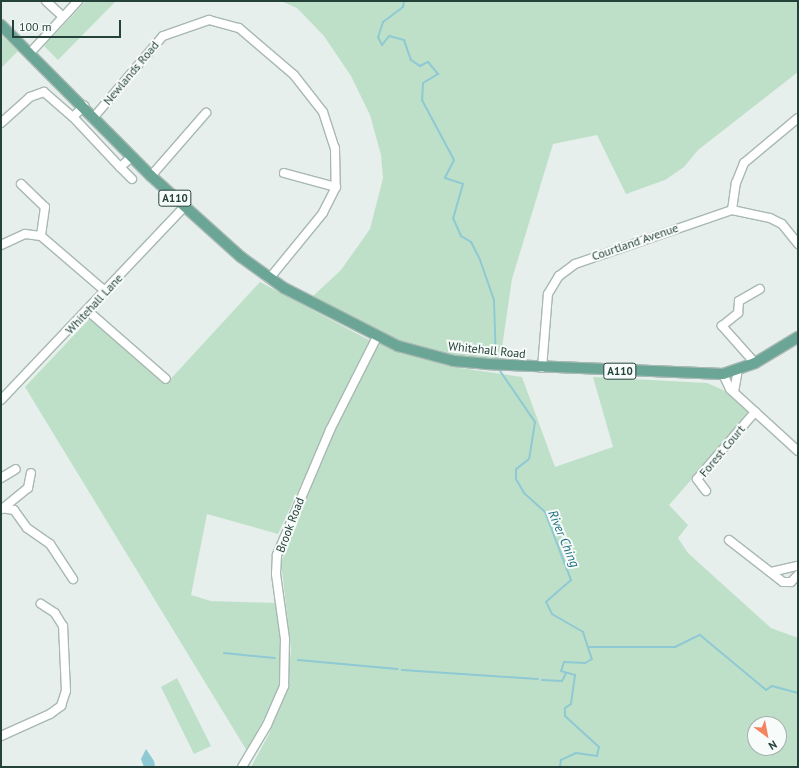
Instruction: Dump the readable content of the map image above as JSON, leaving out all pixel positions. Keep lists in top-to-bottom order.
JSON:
{
  "streets": {
    "main road": ["A110", "Whitehall Road"],
    "street": [
      "Newlands Road",
      "Courtland Avenue",
      "Whitehall Lane",
      "Forest Court",
      "Brook Road"
    ]
  },
  "crossings": [
    ["Newlands Road", "Whitehall Road"],
    ["Courtland Avenue", "Whitehall Road"],
    ["Whitehall Lane", "Whitehall Road"],
    ["Whitehall Road", "Brook Road"]
  ],
  "water": ["River Ching"],
  "scale_bar": "100 m",
  "north": "bottom right"
}
